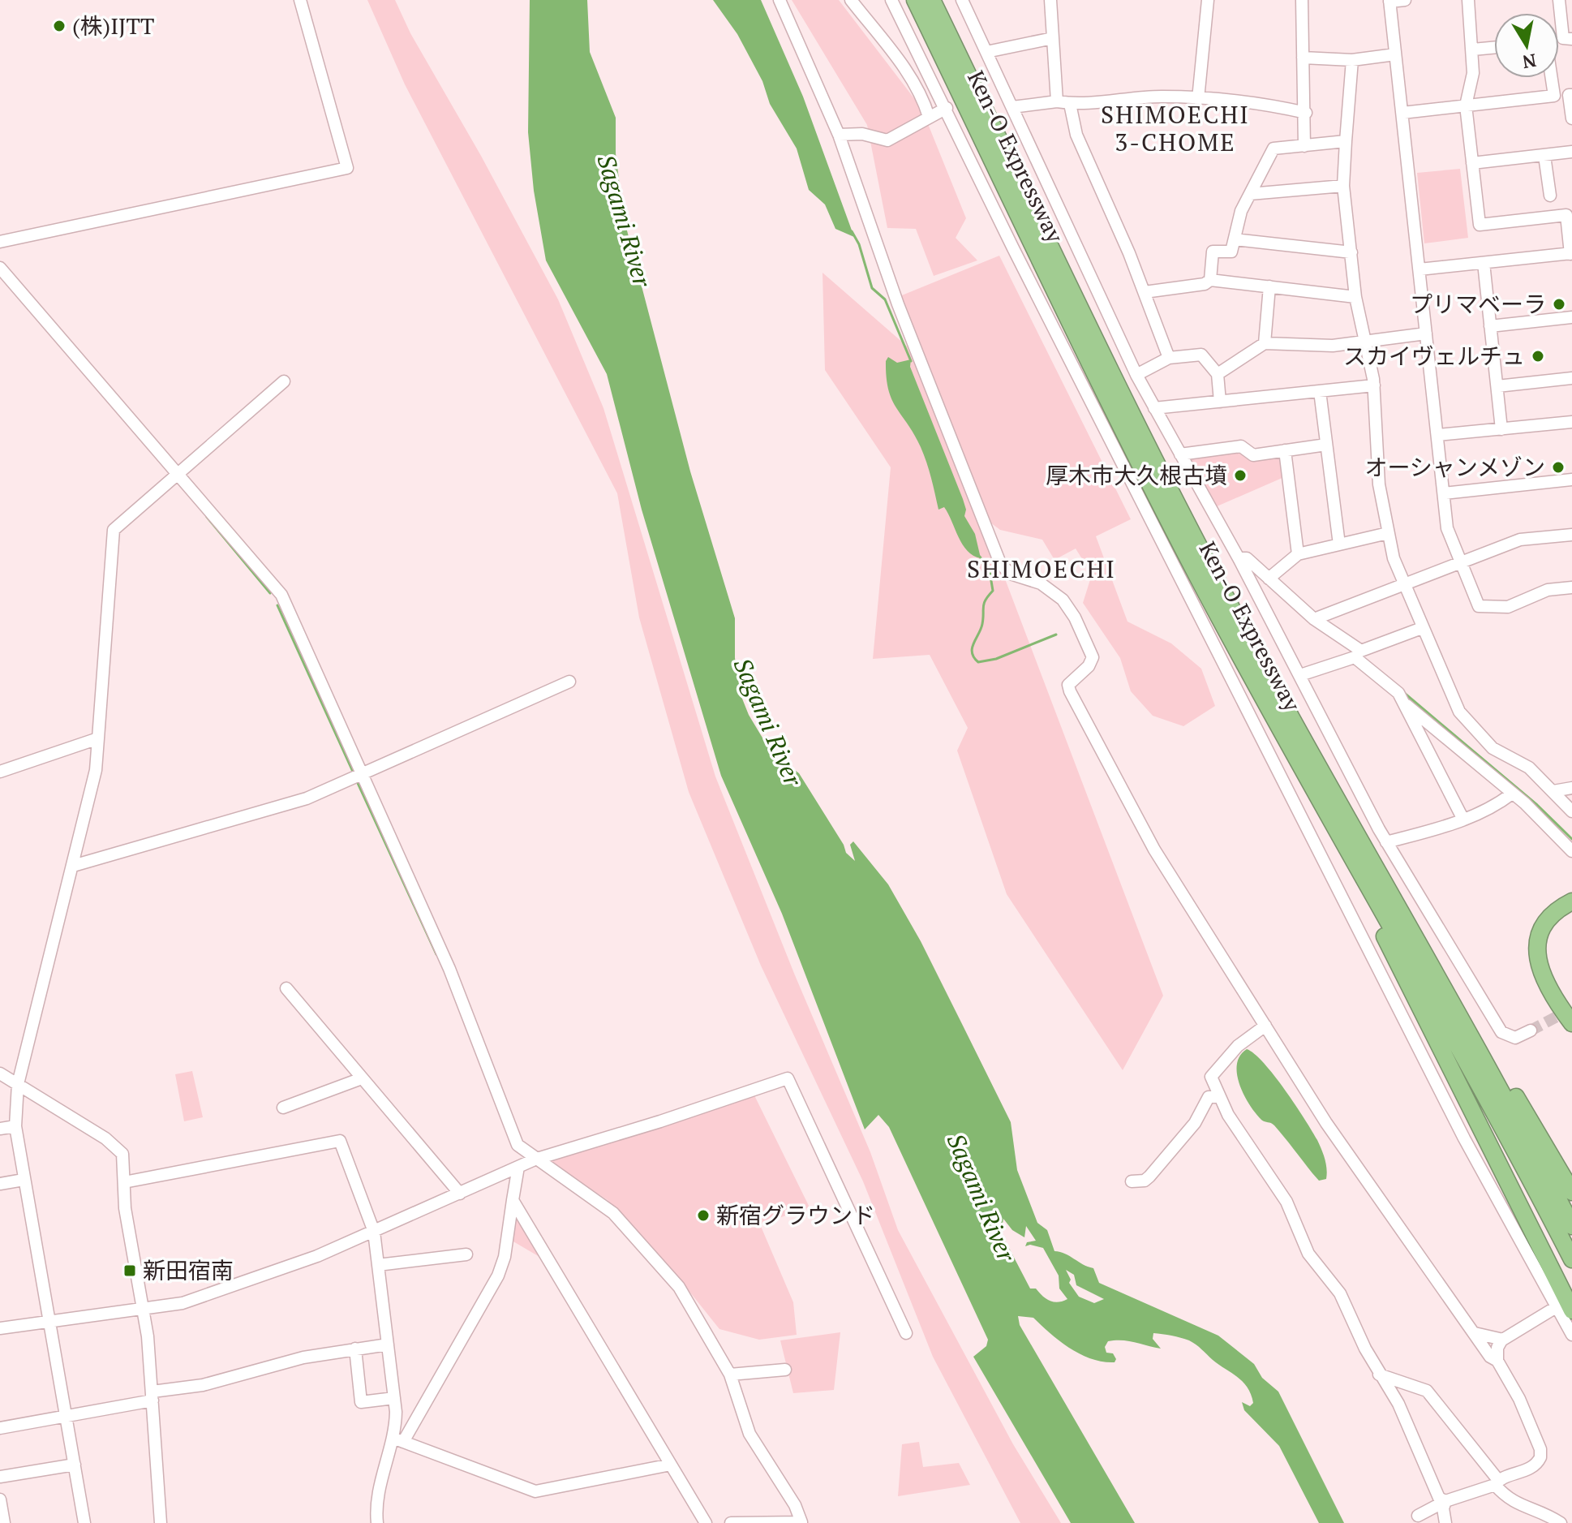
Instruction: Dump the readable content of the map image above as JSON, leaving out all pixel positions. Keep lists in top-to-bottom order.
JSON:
{
  "streets": {
    "highway": ["Ken-O Expressway"]
  },
  "districts": ["SHIMOECHI 3-CHOME", "SHIMOECHI"],
  "water": ["Sagami River"],
  "places": {
    "other": [
      "(株)IJTT",
      "プリマベーラ",
      "スカイヴェルチュ",
      "オーシャンメゾン",
      "厚木市大久根古墳",
      "新宿グラウンド"
    ],
    "transit": ["新田宿南"]
  },
  "north": "bottom"
}
